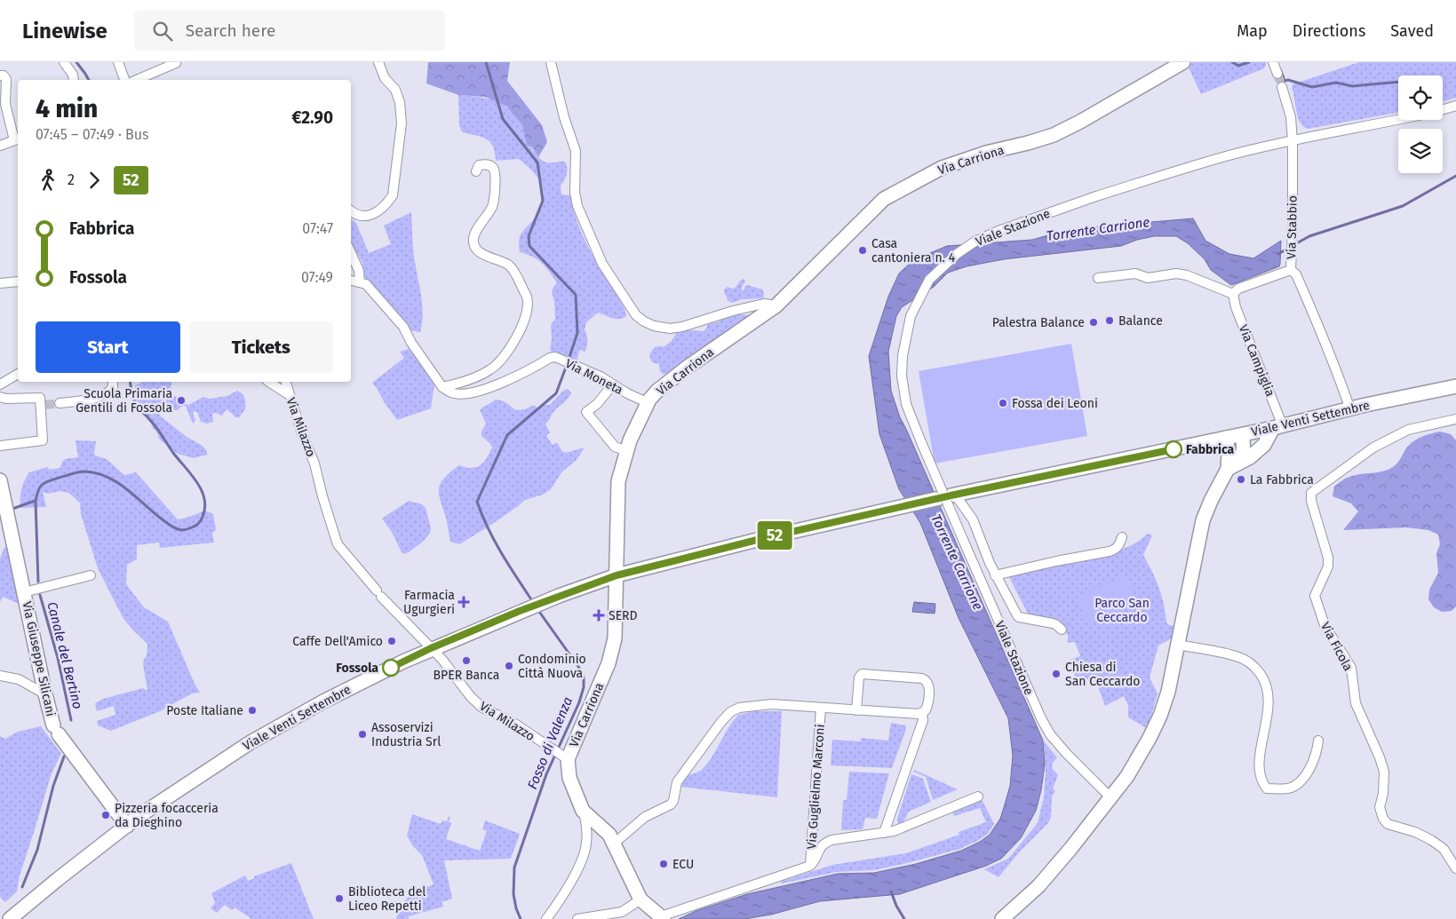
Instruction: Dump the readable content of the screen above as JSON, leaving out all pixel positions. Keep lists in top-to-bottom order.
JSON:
{
  "streets": {
    "main road": [
      "Via Carriona",
      "Viale Venti Settembre",
      "Via Giuseppe Silicani",
      "Via Guglielmo Marconi"
    ],
    "street": [
      "Viale Stazione",
      "Via Stabbio",
      "Via Campiglia",
      "Via Moneta",
      "Via Milazzo",
      "Via Ficola"
    ]
  },
  "crossings": [
    ["Via Carriona", "Via Moneta"],
    ["Via Carriona", "Viale Venti Settembre"],
    ["Via Carriona", "Via Milazzo"],
    ["Via Carriona", "Via Guglielmo Marconi"],
    ["Viale Stazione", "Via Stabbio"],
    ["Via Stabbio", "Viale Venti Settembre"],
    ["Via Campiglia", "Viale Venti Settembre"],
    ["Viale Venti Settembre", "Via Milazzo"],
    ["Viale Venti Settembre", "Via Giuseppe Silicani"]
  ],
  "water": ["Torrente Carrione", "Canale del Bertino", "Fosso di Valenza"],
  "parks": ["Parco San Ceccardo"],
  "places": {
    "other": [
      "Casa cantoniera n. 4",
      "Balance",
      "Palestra Balance",
      "Scuola Primaria Gentili di Fossola",
      "Fossa dei Leoni",
      "Fabbrica",
      "La Fabbrica",
      "Caffe Dell'Amico",
      "BPER Banca",
      "Condominio Città Nuova",
      "Fossola",
      "Chiesa di San Ceccardo",
      "Poste Italiane",
      "Assoservizi Industria Srl",
      "Pizzeria focacceria da Dieghino",
      "ECU",
      "Biblioteca del Liceo Repetti"
    ],
    "health": ["Farmacia Ugurgieri", "SERD"]
  },
  "lines": ["bus line 52"],
  "page": {
    "header": "Linewise",
    "search": "Search here",
    "nav": ["Map", "Directions", "Saved"],
    "on_map": "52",
    "heading": ["4 min", "07:45 – 07:49 · Bus", "€2.90"],
    "legs": ["2", "52"],
    "list": [
      {
        "name": "Fabbrica",
        "value": "07:47"
      },
      {
        "name": "Fossola",
        "value": "07:49"
      }
    ],
    "buttons": ["Start", "Tickets"]
  }
}
